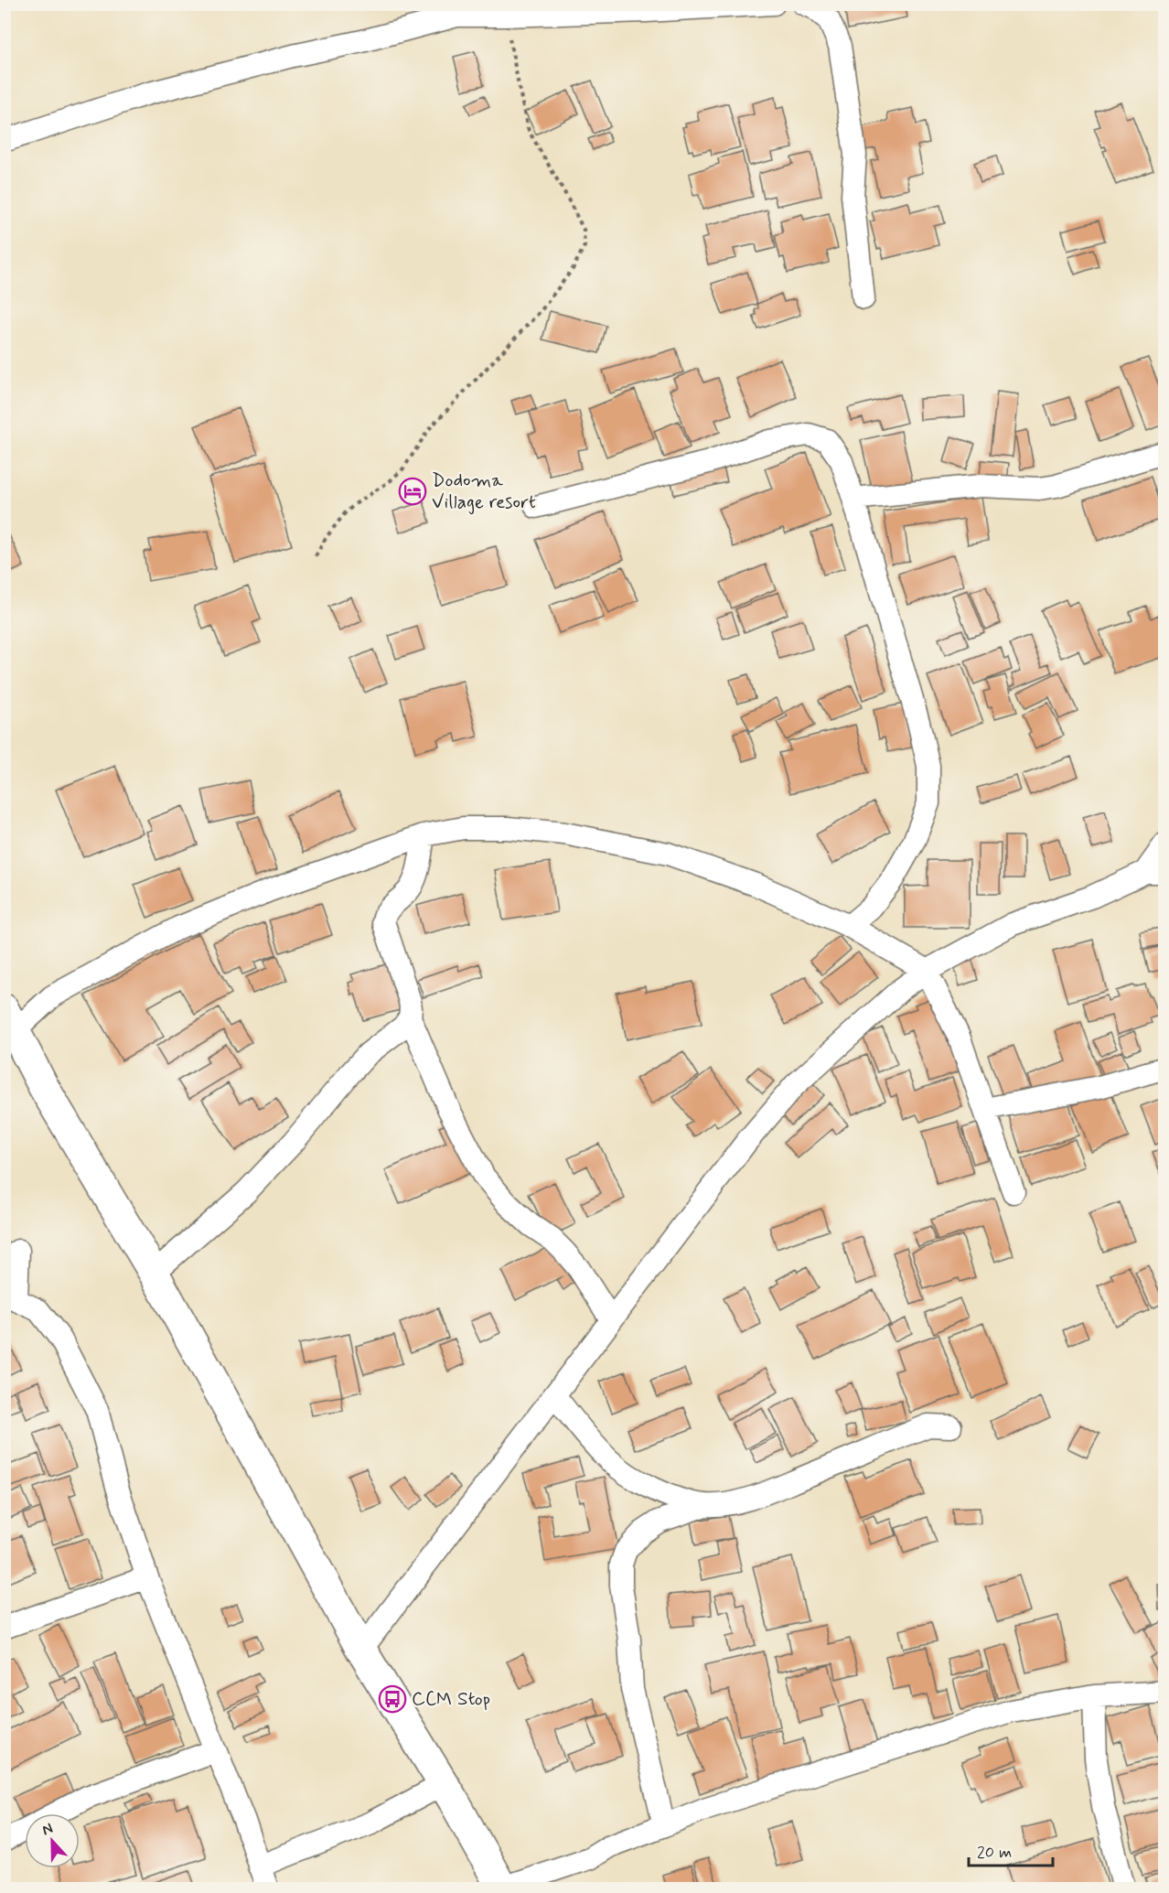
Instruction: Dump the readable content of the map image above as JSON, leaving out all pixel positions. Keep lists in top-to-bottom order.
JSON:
{
  "places": {
    "hotel": ["Dodoma Village resort"],
    "bus stop": ["CCM Stop"]
  },
  "scale_bar": "20 m",
  "north": "top"
}
